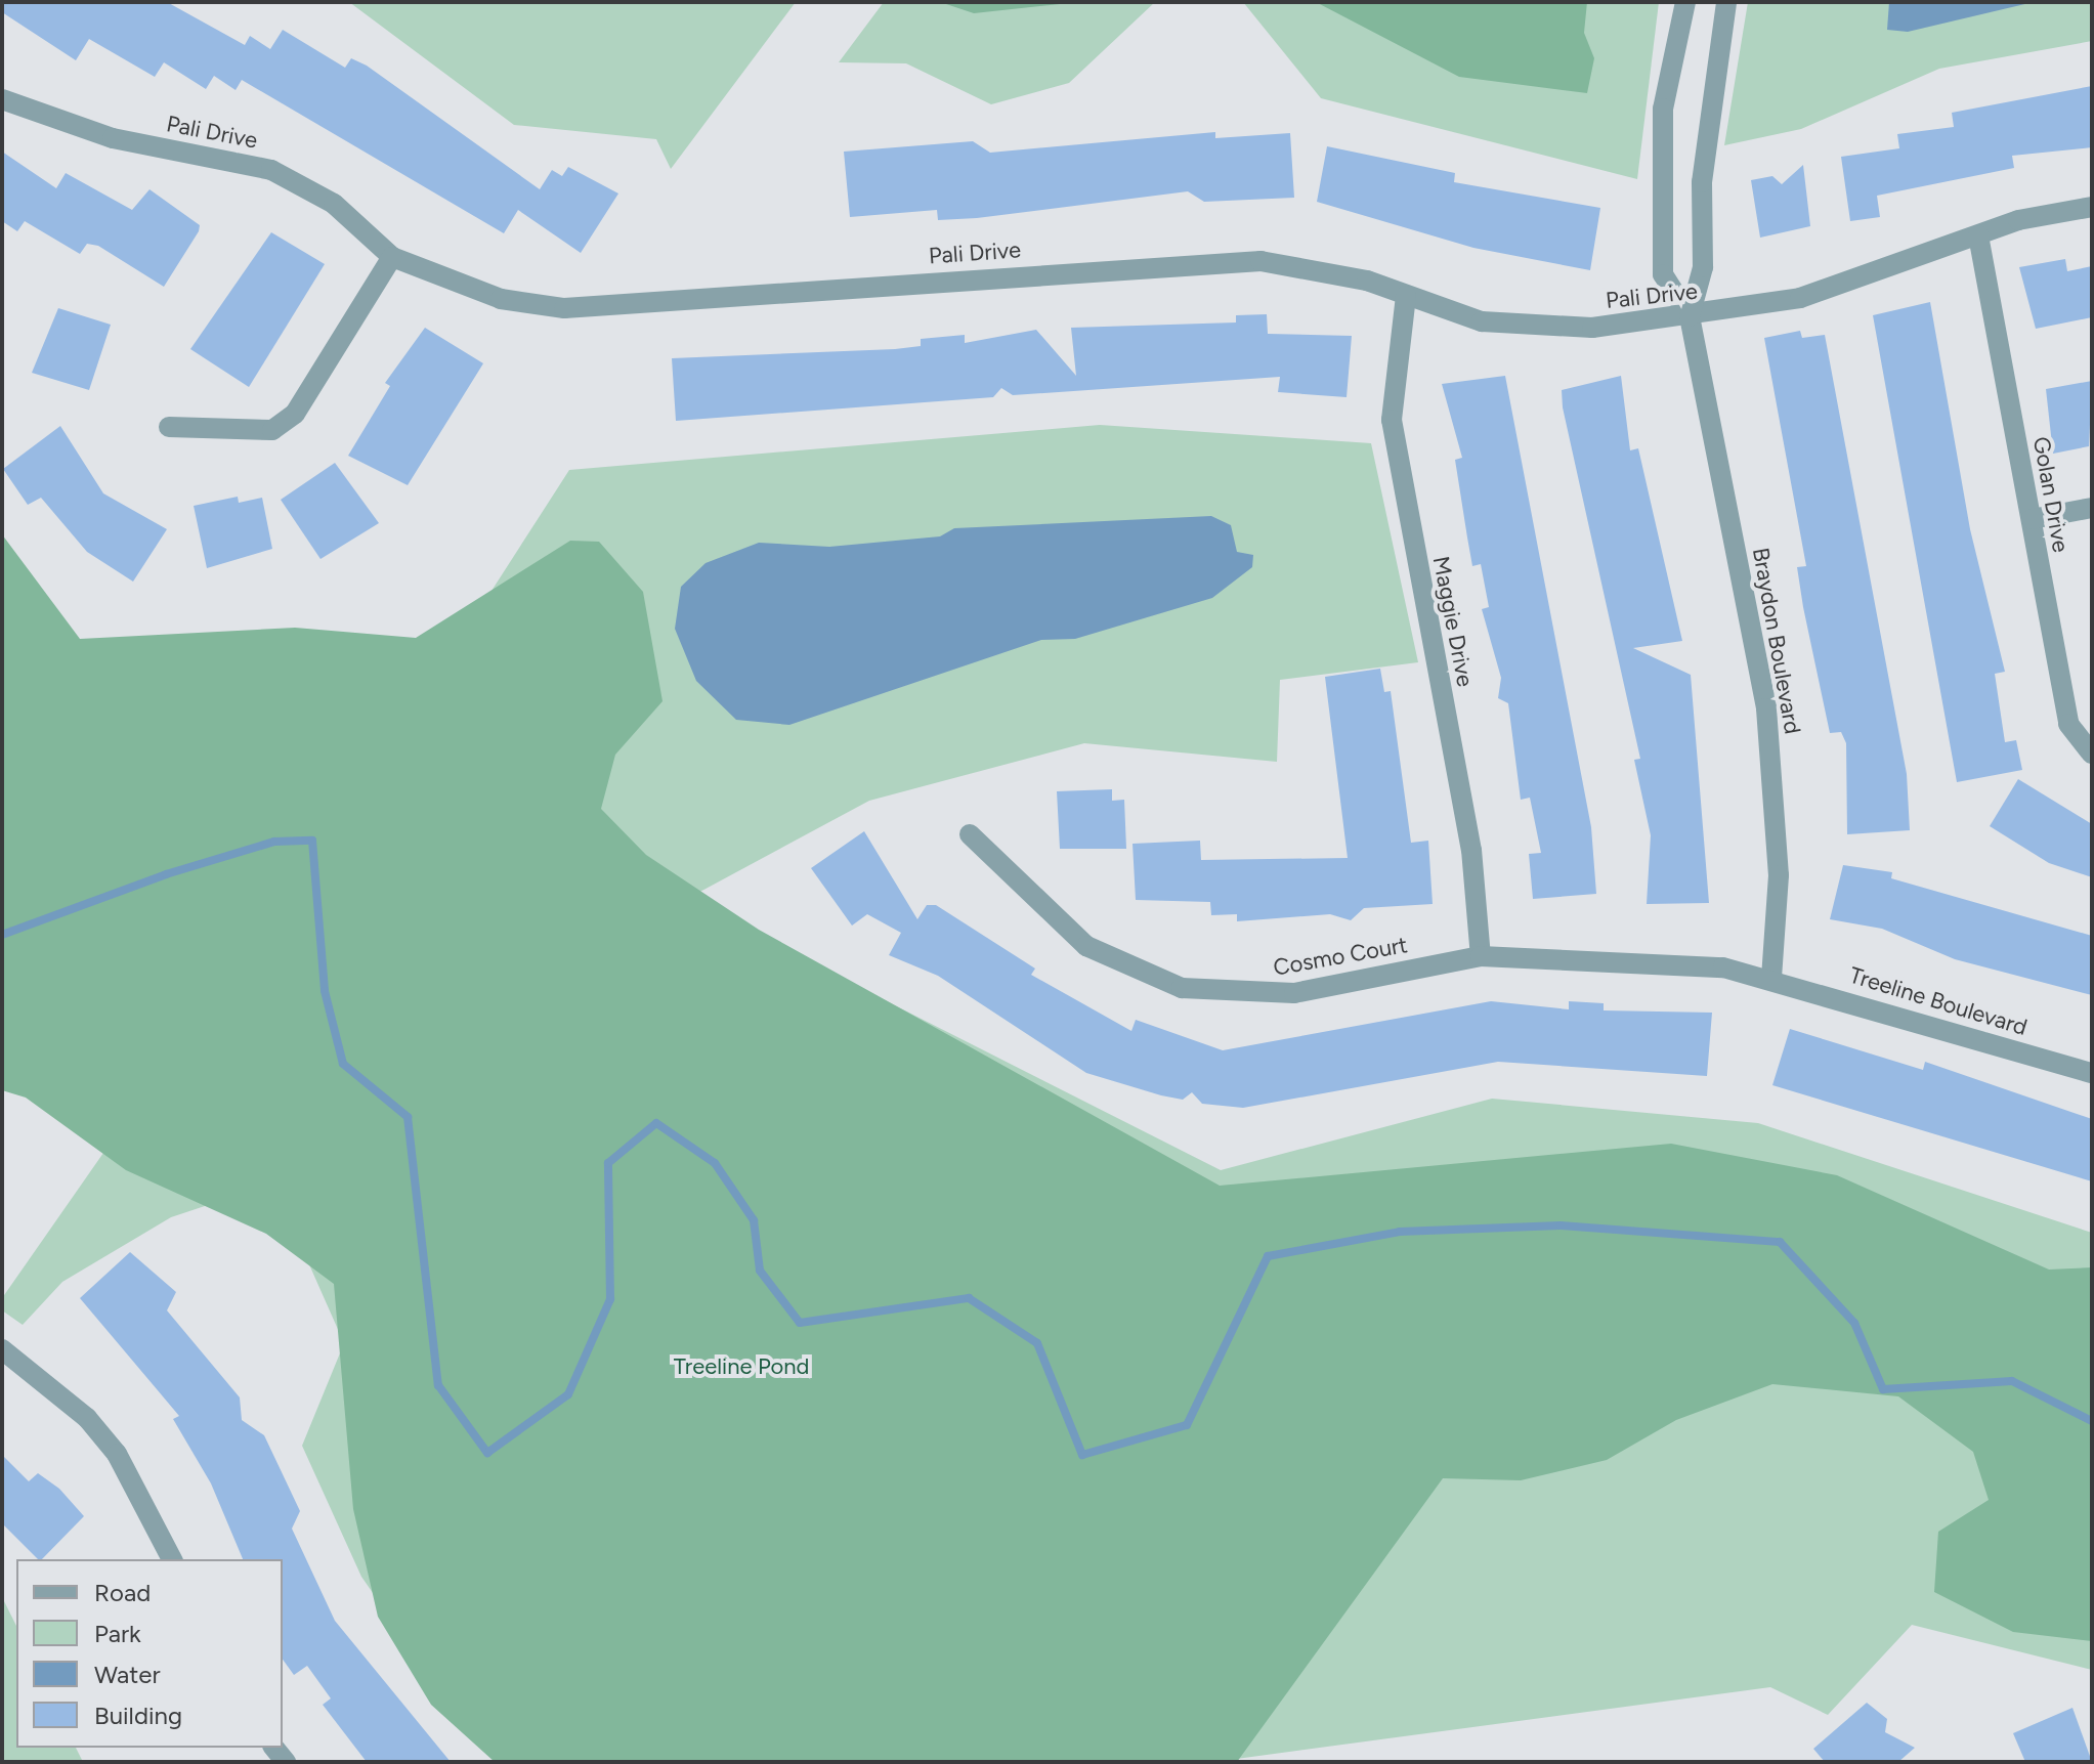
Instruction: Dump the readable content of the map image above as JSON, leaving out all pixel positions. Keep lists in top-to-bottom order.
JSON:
{
  "streets": {
    "street": [
      "Pali Drive",
      "Golan Drive",
      "Maggie Drive",
      "Braydon Boulevard",
      "Cosmo Court",
      "Treeline Boulevard"
    ]
  },
  "crossings": [
    ["Pali Drive", "Golan Drive"],
    ["Pali Drive", "Maggie Drive"],
    ["Pali Drive", "Braydon Boulevard"],
    ["Maggie Drive", "Cosmo Court"],
    ["Braydon Boulevard", "Cosmo Court"],
    ["Braydon Boulevard", "Treeline Boulevard"],
    ["Cosmo Court", "Treeline Boulevard"]
  ],
  "parks": ["Treeline Pond"],
  "legend": [
    "Road",
    "Park",
    "Water",
    "Building"
  ]
}
